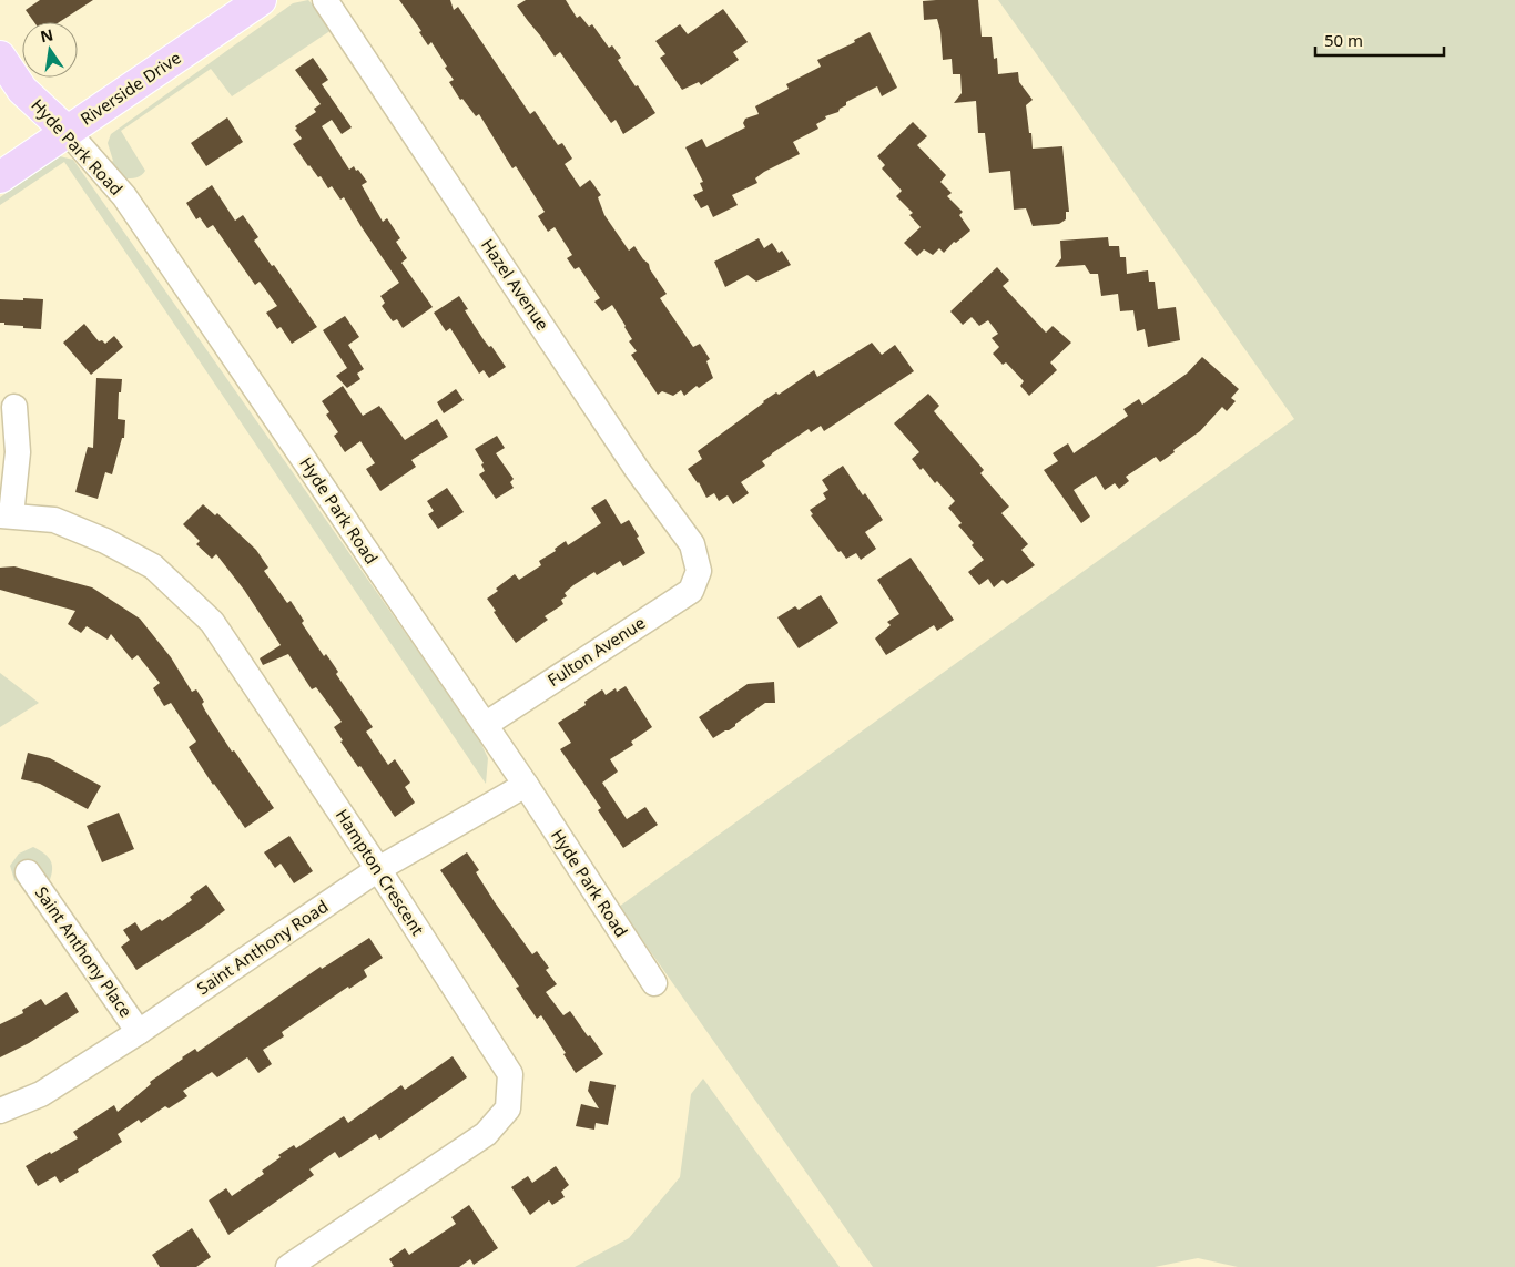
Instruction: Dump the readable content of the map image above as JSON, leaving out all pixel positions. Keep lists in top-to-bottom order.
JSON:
{
  "streets": {
    "main road": ["Riverside Drive", "Hyde Park Road"],
    "street": [
      "Hazel Avenue",
      "Fulton Avenue",
      "Hampton Crescent",
      "Saint Anthony Road",
      "Saint Anthony Place"
    ]
  },
  "crossings": [
    ["Riverside Drive", "Hyde Park Road"],
    ["Hyde Park Road", "Fulton Avenue"],
    ["Hyde Park Road", "Saint Anthony Road"],
    ["Hazel Avenue", "Fulton Avenue"],
    ["Hampton Crescent", "Saint Anthony Road"],
    ["Saint Anthony Road", "Saint Anthony Place"]
  ],
  "scale_bar": "50 m",
  "north": "top"
}
